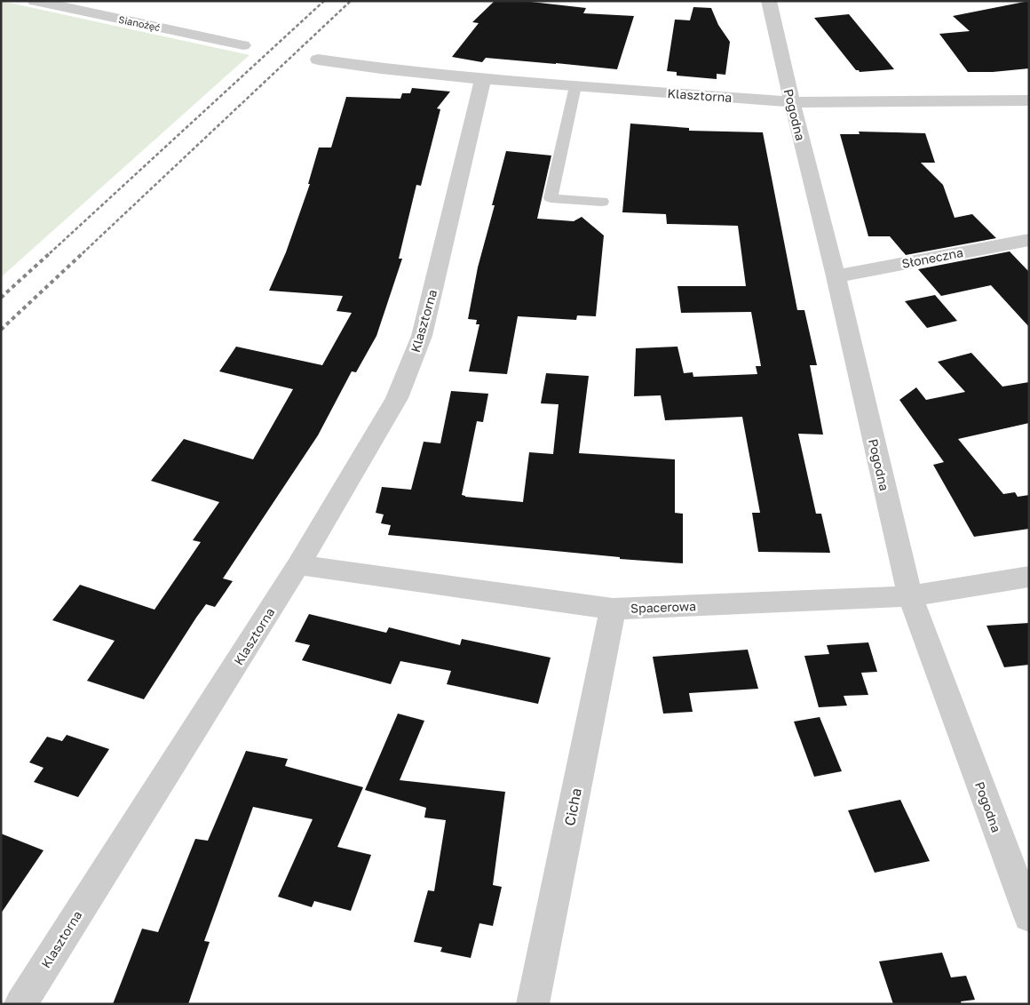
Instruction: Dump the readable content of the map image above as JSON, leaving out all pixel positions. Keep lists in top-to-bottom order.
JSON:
{
  "streets": {
    "street": [
      "Sianożęć",
      "Klasztorna",
      "Pogodna",
      "Słoneczna",
      "Spacerowa",
      "Cicha"
    ]
  },
  "crossings": [
    ["Klasztorna", "Pogodna"],
    ["Klasztorna", "Spacerowa"],
    ["Pogodna", "Słoneczna"],
    ["Pogodna", "Spacerowa"],
    ["Spacerowa", "Cicha"]
  ]
}
